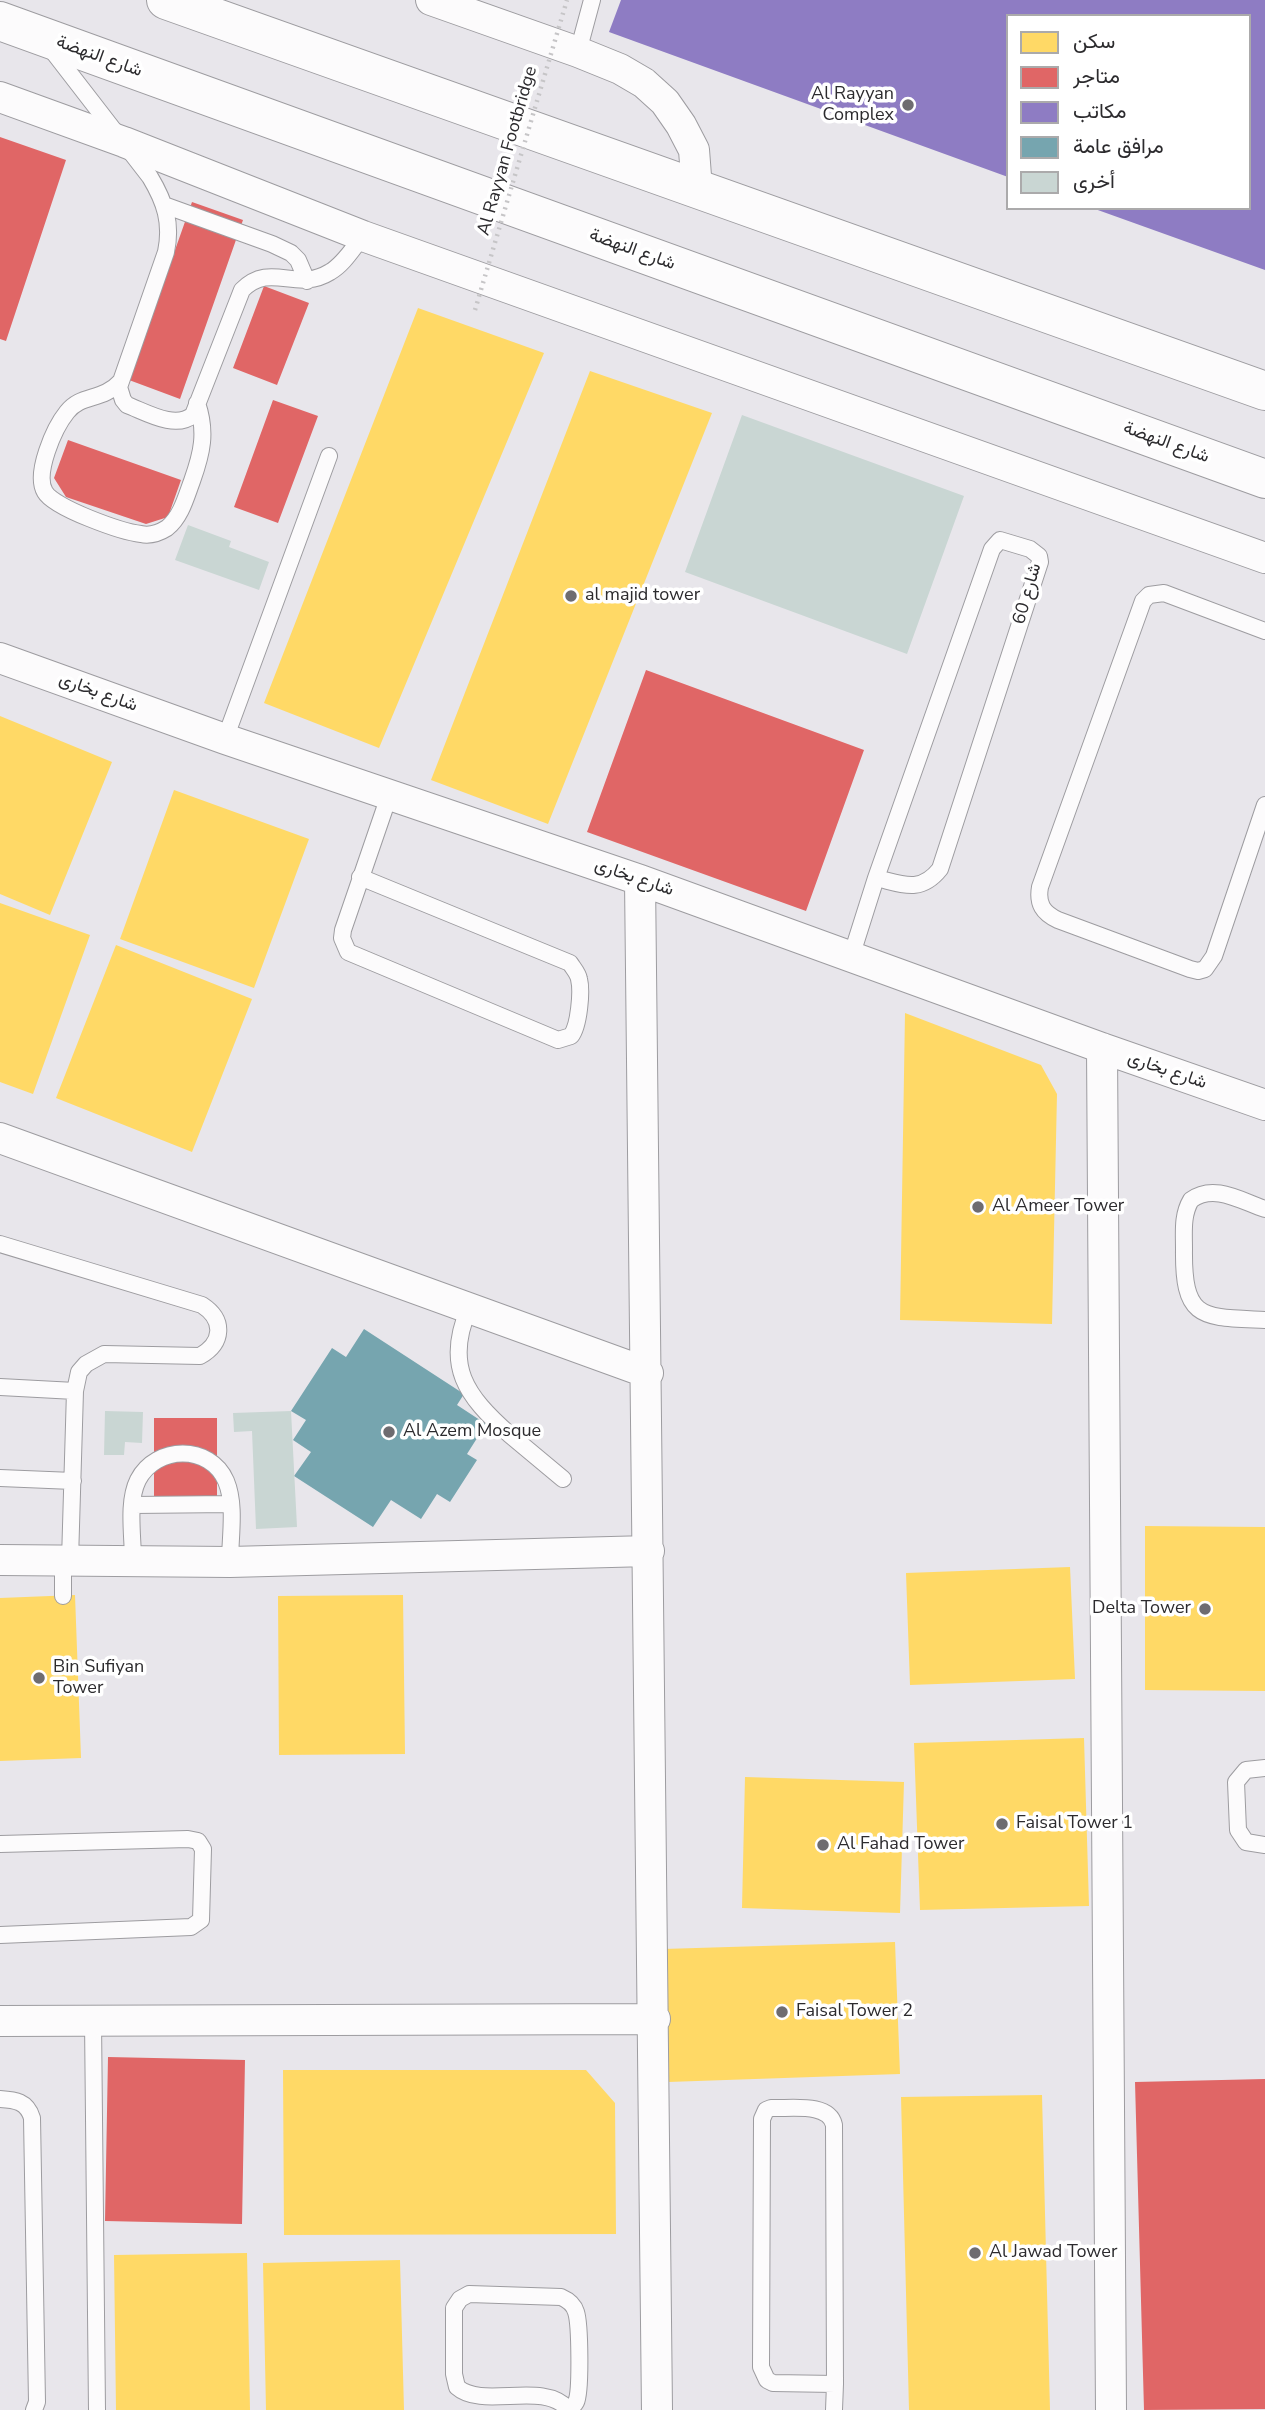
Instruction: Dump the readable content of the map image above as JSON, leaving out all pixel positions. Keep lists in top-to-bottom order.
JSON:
{
  "streets": {
    "main road": ["شارع النهضة"],
    "street": ["شارع بخارى"],
    "lane": ["شارع 60"],
    "path": ["Al Rayyan Footbridge"]
  },
  "crossings": [
    ["شارع 60", "شارع بخارى"]
  ],
  "places": [
    "Al Rayyan Complex",
    "al majid tower",
    "Al Ameer Tower",
    "Al Azem Mosque",
    "Delta Tower",
    "Bin Sufiyan Tower",
    "Faisal Tower 1",
    "Al Fahad Tower",
    "Faisal Tower 2",
    "Al Jawad Tower"
  ],
  "legend": [
    "سكن",
    "متاجر",
    "مكاتب",
    "مرافق عامة",
    "أخرى"
  ]
}
